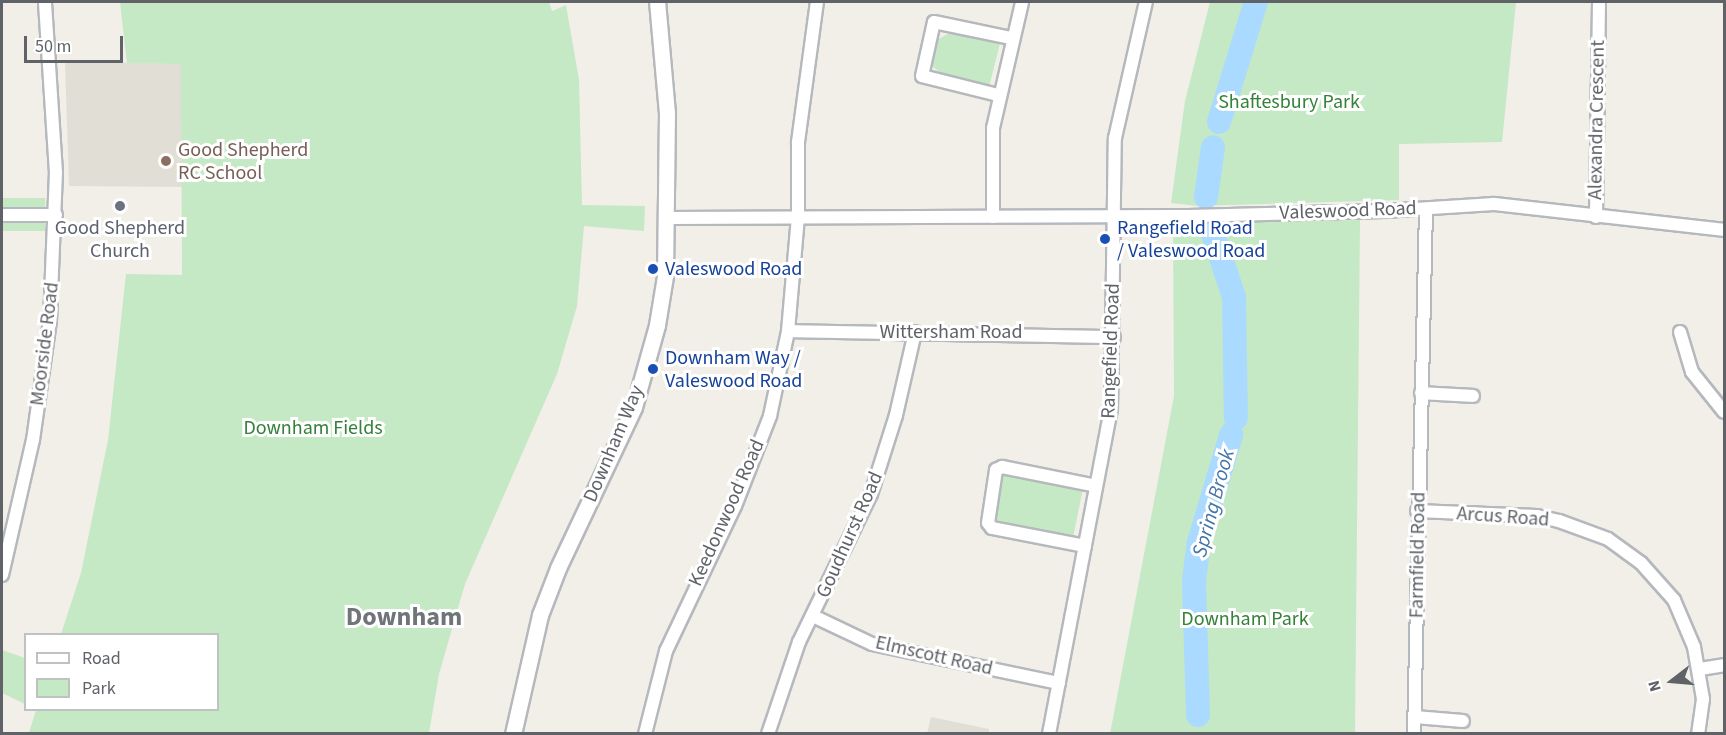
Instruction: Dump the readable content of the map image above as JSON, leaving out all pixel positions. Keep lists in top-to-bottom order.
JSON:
{
  "streets": {
    "street": [
      "Alexandra Crescent",
      "Valeswood Road",
      "Wittersham Road",
      "Moorside Road",
      "Rangefield Road",
      "Downham Way",
      "Keedonwood Road",
      "Arcus Road",
      "Goudhurst Road",
      "Farmfield Road",
      "Elmscott Road"
    ]
  },
  "crossings": [
    ["Alexandra Crescent", "Valeswood Road"],
    ["Valeswood Road", "Rangefield Road"],
    ["Valeswood Road", "Downham Way"],
    ["Valeswood Road", "Keedonwood Road"],
    ["Valeswood Road", "Farmfield Road"],
    ["Wittersham Road", "Rangefield Road"],
    ["Wittersham Road", "Keedonwood Road"],
    ["Wittersham Road", "Goudhurst Road"],
    ["Rangefield Road", "Elmscott Road"],
    ["Arcus Road", "Farmfield Road"],
    ["Goudhurst Road", "Elmscott Road"]
  ],
  "districts": ["Downham"],
  "water": ["Spring Brook"],
  "parks": ["Shaftesbury Park", "Downham Fields", "Downham Park"],
  "places": [
    "Good Shepherd RC School",
    "Good Shepherd Church",
    "Rangefield Road / Valeswood Road",
    "Valeswood Road",
    "Downham Way / Valeswood Road"
  ],
  "legend": ["Road", "Park"],
  "scale_bar": "50 m",
  "north": "left"
}
